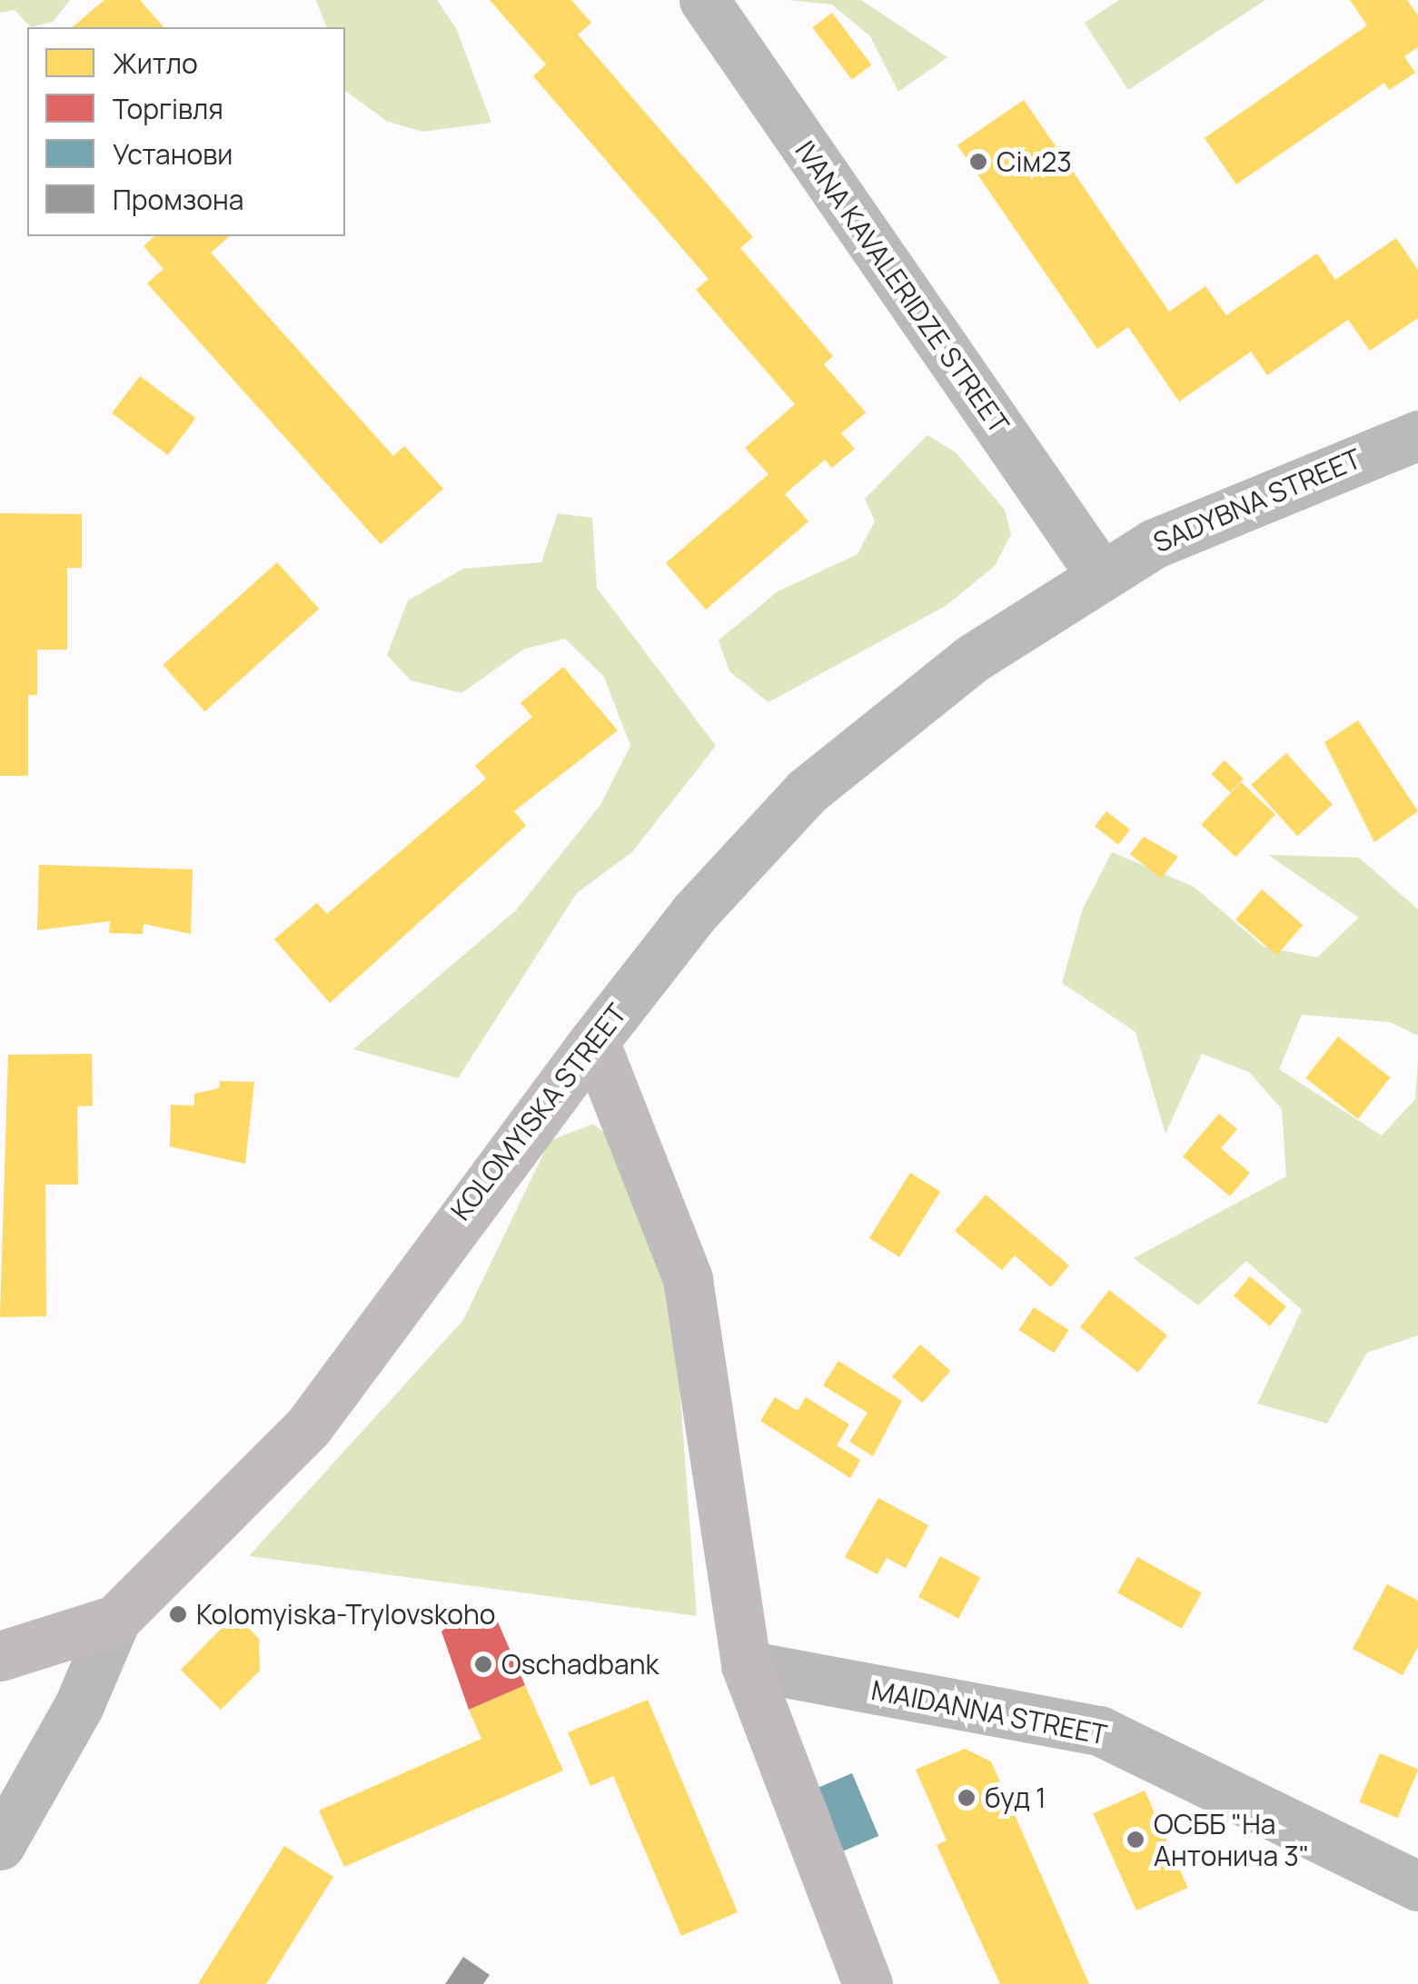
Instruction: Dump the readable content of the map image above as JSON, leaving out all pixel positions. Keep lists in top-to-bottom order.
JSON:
{
  "streets": {
    "main road": ["KOLOMYISKA STREET"],
    "street": ["IVANA KAVALERIDZE STREET", "SADYBNA STREET", "MAIDANNA STREET"]
  },
  "crossings": [
    ["IVANA KAVALERIDZE STREET", "SADYBNA STREET"],
    ["IVANA KAVALERIDZE STREET", "KOLOMYISKA STREET"],
    ["SADYBNA STREET", "KOLOMYISKA STREET"]
  ],
  "places": [
    "Сім23",
    "Kolomyiska-Trylovskoho",
    "Oschadbank",
    "буд 1",
    "ОСББ \"На Антонича 3\""
  ],
  "legend": [
    "Житло",
    "Торгівля",
    "Установи",
    "Промзона"
  ]
}
